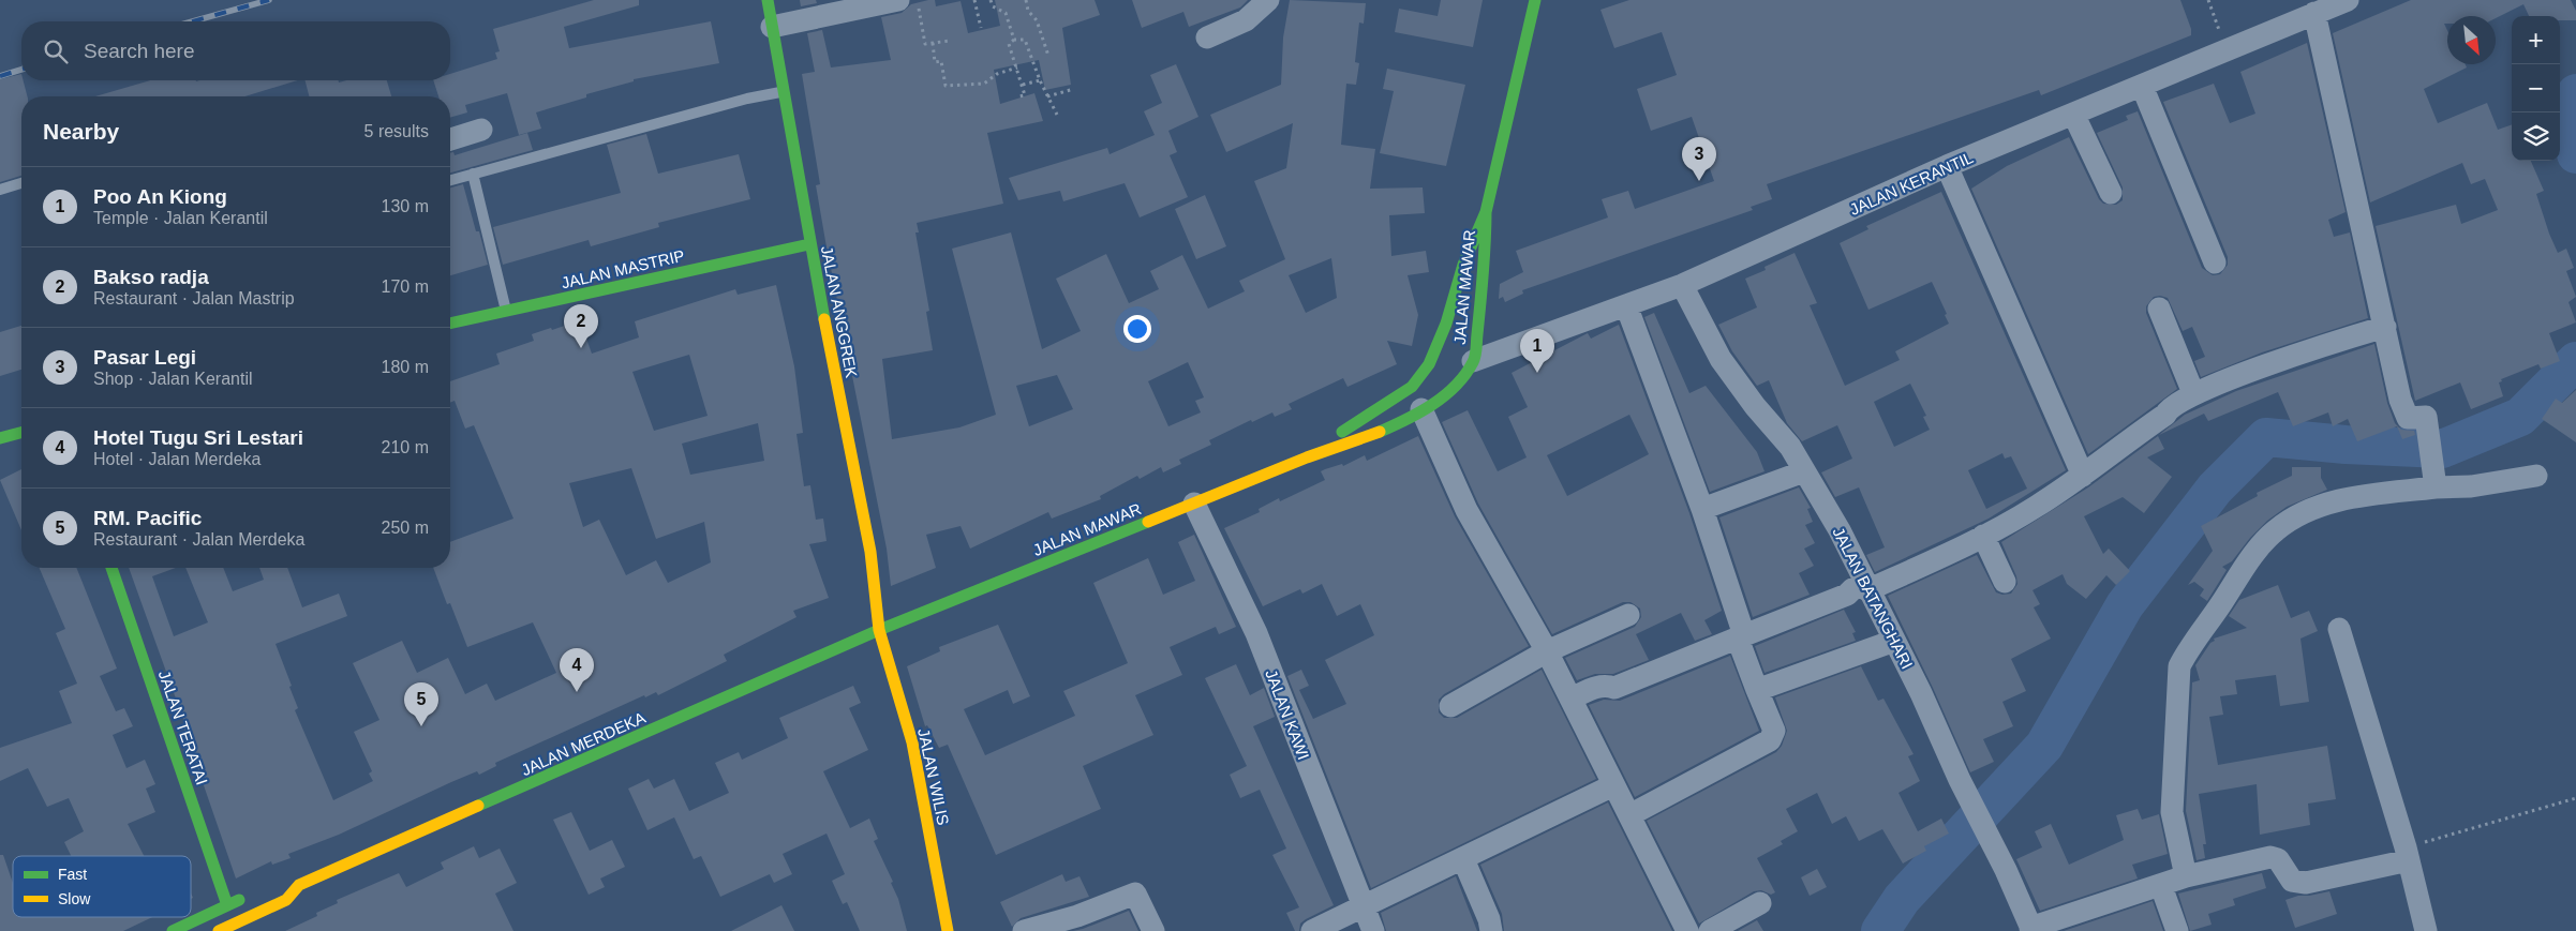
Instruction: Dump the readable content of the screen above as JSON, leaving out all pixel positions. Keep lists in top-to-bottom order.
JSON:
{
  "streets": {
    "main road": [
      "JALAN MASTRIP",
      "JALAN MAWAR",
      "JALAN ANGGREK",
      "JALAN TERATAI",
      "JALAN MERDEKA",
      "JALAN WILIS"
    ],
    "street": ["JALAN KERANTIL", "JALAN BATANGHARI", "JALAN KAWI"]
  },
  "crossings": [
    ["JALAN KERANTIL", "JALAN MAWAR"],
    ["JALAN KERANTIL", "JALAN BATANGHARI"],
    ["JALAN MASTRIP", "JALAN ANGGREK"],
    ["JALAN MAWAR", "JALAN ANGGREK"],
    ["JALAN MAWAR", "JALAN KAWI"],
    ["JALAN MAWAR", "JALAN MERDEKA"],
    ["JALAN MAWAR", "JALAN WILIS"],
    ["JALAN ANGGREK", "JALAN MERDEKA"],
    ["JALAN ANGGREK", "JALAN WILIS"],
    ["JALAN MERDEKA", "JALAN WILIS"]
  ],
  "legend": ["Fast", "Slow"],
  "north": "bottom right",
  "page": {
    "map_buttons": ["+", "−"],
    "search": "Search here",
    "heading": ["Nearby", "5 results"],
    "pins": [
      "3",
      "2",
      "1",
      "4",
      "5"
    ],
    "list": [
      {
        "mark": "1",
        "name": "Poo An Kiong",
        "note": "Temple · Jalan Kerantil",
        "value": "130 m"
      },
      {
        "mark": "2",
        "name": "Bakso radja",
        "note": "Restaurant · Jalan Mastrip",
        "value": "170 m"
      },
      {
        "mark": "3",
        "name": "Pasar Legi",
        "note": "Shop · Jalan Kerantil",
        "value": "180 m"
      },
      {
        "mark": "4",
        "name": "Hotel Tugu Sri Lestari",
        "note": "Hotel · Jalan Merdeka",
        "value": "210 m"
      },
      {
        "mark": "5",
        "name": "RM. Pacific",
        "note": "Restaurant · Jalan Merdeka",
        "value": "250 m"
      }
    ]
  }
}
